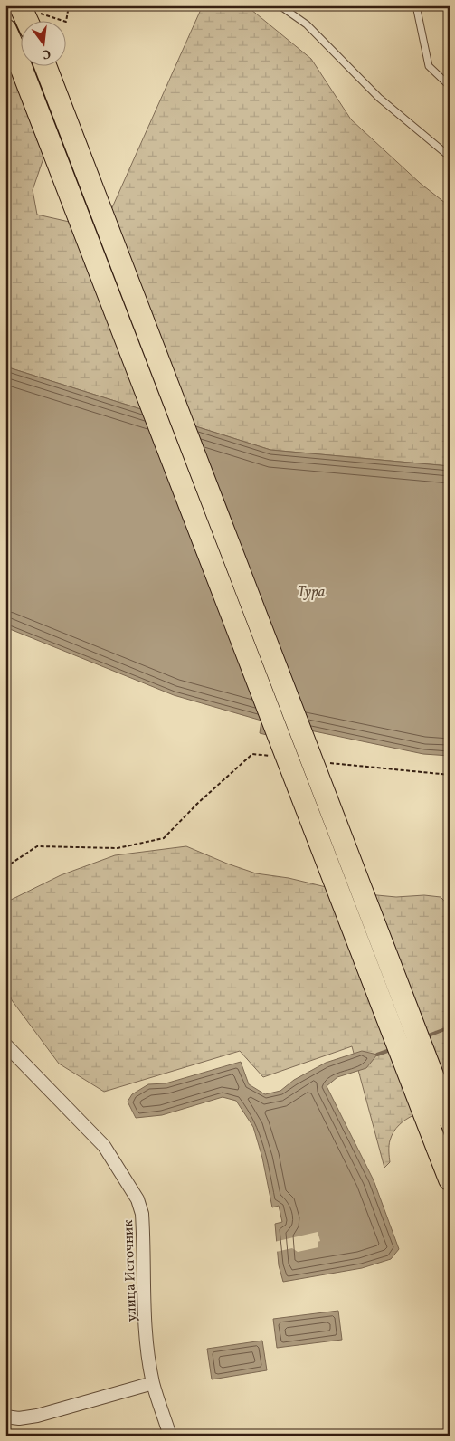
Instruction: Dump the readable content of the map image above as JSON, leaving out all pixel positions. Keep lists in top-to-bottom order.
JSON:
{
  "streets": {
    "street": ["улица Источник"]
  },
  "water": ["Тура"],
  "north": "bottom"
}
